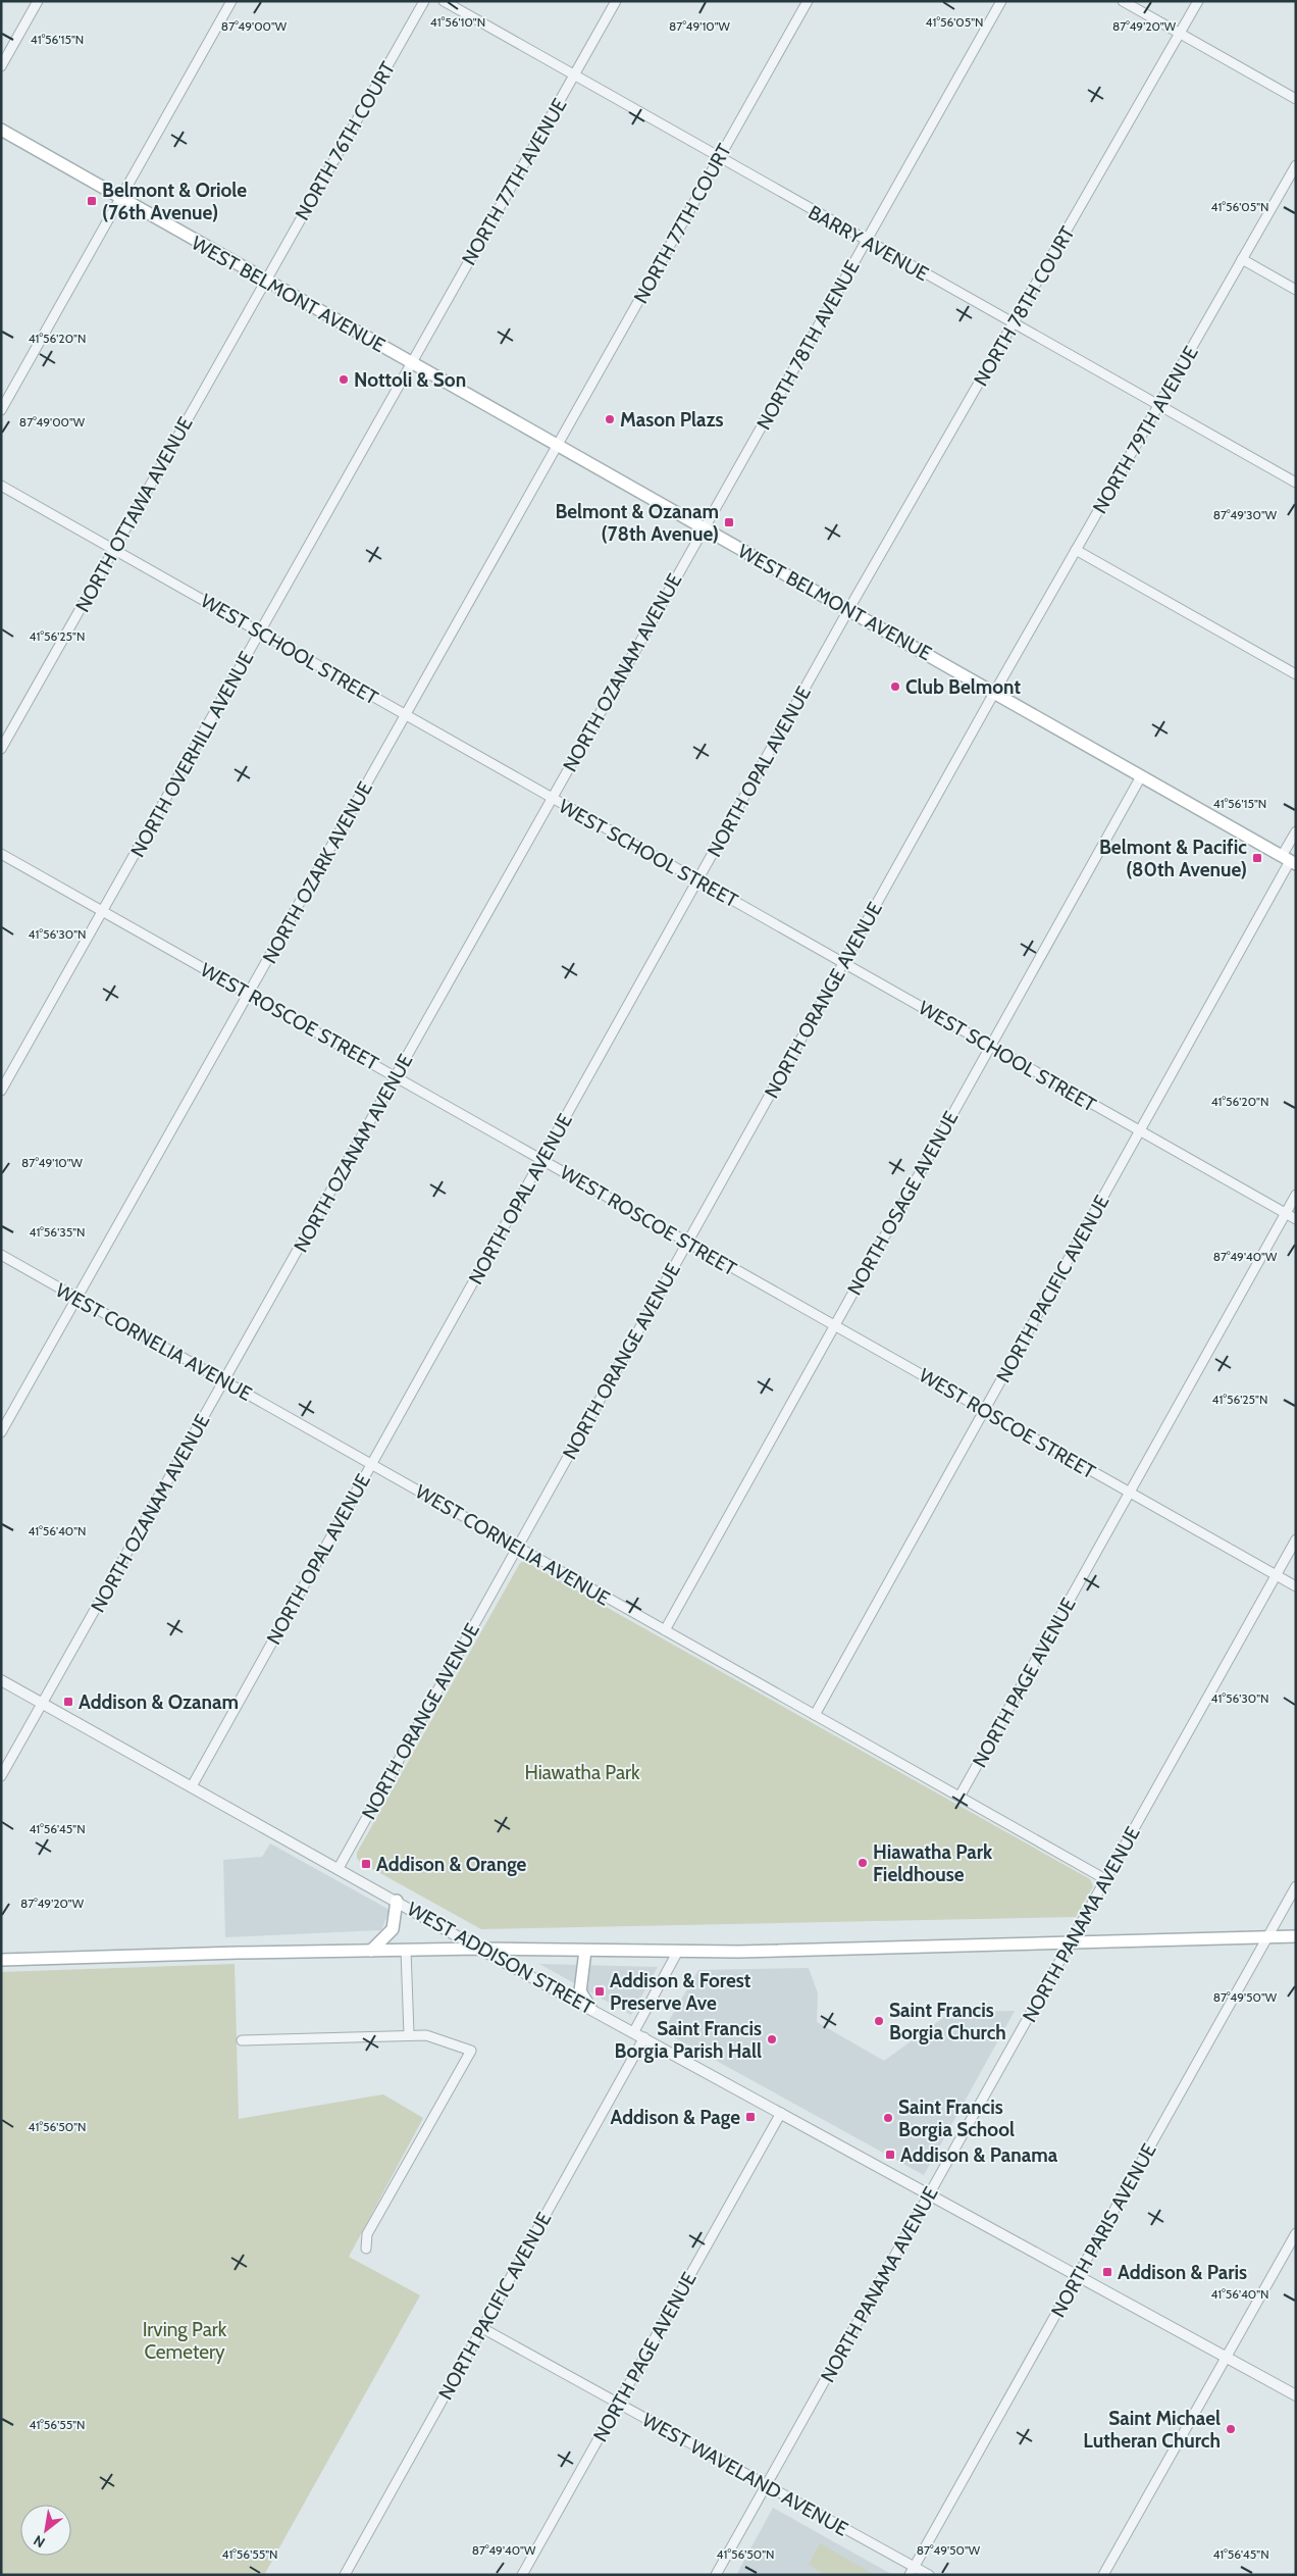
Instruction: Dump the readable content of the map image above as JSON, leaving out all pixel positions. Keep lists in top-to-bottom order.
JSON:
{
  "streets": {
    "main road": ["WEST BELMONT AVENUE"],
    "street": [
      "NORTH 76TH COURT",
      "NORTH 77TH AVENUE",
      "NORTH 77TH COURT",
      "BARRY AVENUE",
      "NORTH 78TH COURT",
      "NORTH 78TH AVENUE",
      "NORTH 79TH AVENUE",
      "NORTH OTTAWA AVENUE",
      "WEST SCHOOL STREET",
      "NORTH OZANAM AVENUE",
      "NORTH OVERHILL AVENUE",
      "NORTH OPAL AVENUE",
      "NORTH OZARK AVENUE",
      "NORTH ORANGE AVENUE",
      "WEST ROSCOE STREET",
      "NORTH OSAGE AVENUE",
      "NORTH PACIFIC AVENUE",
      "WEST CORNELIA AVENUE",
      "NORTH PAGE AVENUE",
      "NORTH PANAMA AVENUE",
      "WEST ADDISON STREET",
      "NORTH PARIS AVENUE",
      "WEST WAVELAND AVENUE"
    ]
  },
  "crossings": [
    ["NORTH 76TH COURT", "WEST BELMONT AVENUE"],
    ["NORTH 76TH COURT", "NORTH OTTAWA AVENUE"],
    ["NORTH 77TH AVENUE", "BARRY AVENUE"],
    ["NORTH 77TH AVENUE", "WEST BELMONT AVENUE"],
    ["NORTH 77TH AVENUE", "NORTH OVERHILL AVENUE"],
    ["NORTH 77TH COURT", "BARRY AVENUE"],
    ["NORTH 77TH COURT", "WEST BELMONT AVENUE"],
    ["NORTH 77TH COURT", "NORTH OZARK AVENUE"],
    ["BARRY AVENUE", "NORTH 78TH COURT"],
    ["BARRY AVENUE", "NORTH 78TH AVENUE"],
    ["BARRY AVENUE", "NORTH 79TH AVENUE"],
    ["WEST BELMONT AVENUE", "NORTH 78TH COURT"],
    ["WEST BELMONT AVENUE", "NORTH 78TH AVENUE"],
    ["WEST BELMONT AVENUE", "NORTH 79TH AVENUE"],
    ["WEST BELMONT AVENUE", "NORTH OTTAWA AVENUE"],
    ["WEST BELMONT AVENUE", "NORTH OZANAM AVENUE"],
    ["WEST BELMONT AVENUE", "NORTH OVERHILL AVENUE"],
    ["WEST BELMONT AVENUE", "NORTH OPAL AVENUE"],
    ["WEST BELMONT AVENUE", "NORTH OZARK AVENUE"],
    ["WEST BELMONT AVENUE", "NORTH ORANGE AVENUE"],
    ["WEST BELMONT AVENUE", "NORTH OSAGE AVENUE"],
    ["WEST BELMONT AVENUE", "NORTH PACIFIC AVENUE"],
    ["NORTH 78TH COURT", "NORTH OPAL AVENUE"],
    ["NORTH 78TH AVENUE", "NORTH OZANAM AVENUE"],
    ["NORTH 79TH AVENUE", "NORTH ORANGE AVENUE"],
    ["NORTH OTTAWA AVENUE", "WEST SCHOOL STREET"],
    ["WEST SCHOOL STREET", "NORTH OZANAM AVENUE"],
    ["WEST SCHOOL STREET", "NORTH OVERHILL AVENUE"],
    ["WEST SCHOOL STREET", "NORTH OPAL AVENUE"],
    ["WEST SCHOOL STREET", "NORTH OZARK AVENUE"],
    ["WEST SCHOOL STREET", "NORTH ORANGE AVENUE"],
    ["WEST SCHOOL STREET", "NORTH OSAGE AVENUE"],
    ["WEST SCHOOL STREET", "NORTH PACIFIC AVENUE"],
    ["WEST SCHOOL STREET", "NORTH PAGE AVENUE"],
    ["NORTH OZANAM AVENUE", "WEST ROSCOE STREET"],
    ["NORTH OZANAM AVENUE", "WEST CORNELIA AVENUE"],
    ["NORTH OZANAM AVENUE", "WEST ADDISON STREET"],
    ["NORTH OVERHILL AVENUE", "WEST ROSCOE STREET"],
    ["NORTH OPAL AVENUE", "WEST ROSCOE STREET"],
    ["NORTH OPAL AVENUE", "WEST CORNELIA AVENUE"],
    ["NORTH OPAL AVENUE", "WEST ADDISON STREET"],
    ["NORTH OZARK AVENUE", "WEST ROSCOE STREET"],
    ["NORTH OZARK AVENUE", "WEST CORNELIA AVENUE"],
    ["NORTH ORANGE AVENUE", "WEST ROSCOE STREET"],
    ["NORTH ORANGE AVENUE", "WEST CORNELIA AVENUE"],
    ["NORTH ORANGE AVENUE", "WEST ADDISON STREET"],
    ["WEST ROSCOE STREET", "NORTH OSAGE AVENUE"],
    ["WEST ROSCOE STREET", "NORTH PACIFIC AVENUE"],
    ["WEST ROSCOE STREET", "NORTH PAGE AVENUE"],
    ["WEST ROSCOE STREET", "NORTH PANAMA AVENUE"],
    ["NORTH OSAGE AVENUE", "WEST CORNELIA AVENUE"],
    ["NORTH PACIFIC AVENUE", "WEST CORNELIA AVENUE"],
    ["NORTH PACIFIC AVENUE", "WEST ADDISON STREET"],
    ["NORTH PACIFIC AVENUE", "WEST WAVELAND AVENUE"],
    ["WEST CORNELIA AVENUE", "NORTH PAGE AVENUE"],
    ["WEST CORNELIA AVENUE", "NORTH PANAMA AVENUE"],
    ["NORTH PAGE AVENUE", "WEST ADDISON STREET"],
    ["NORTH PAGE AVENUE", "WEST WAVELAND AVENUE"],
    ["NORTH PANAMA AVENUE", "WEST ADDISON STREET"],
    ["NORTH PANAMA AVENUE", "WEST WAVELAND AVENUE"],
    ["WEST ADDISON STREET", "NORTH PARIS AVENUE"],
    ["NORTH PARIS AVENUE", "WEST WAVELAND AVENUE"]
  ],
  "parks": ["Hiawatha Park", "Irving Park Cemetery"],
  "places": {
    "transit": [
      "Belmont & Oriole (76th Avenue)",
      "Belmont & Ozanam (78th Avenue)",
      "Belmont & Pacific (80th Avenue)",
      "Addison & Ozanam",
      "Addison & Orange",
      "Addison & Forest Preserve Ave",
      "Addison & Page",
      "Addison & Panama",
      "Addison & Paris"
    ],
    "other": [
      "Nottoli & Son",
      "Mason Plazs",
      "Club Belmont",
      "Hiawatha Park Fieldhouse",
      "Saint Francis Borgia Church",
      "Saint Francis Borgia Parish Hall",
      "Saint Francis Borgia School",
      "Saint Michael Lutheran Church"
    ]
  },
  "north": "bottom left",
  "coordinates": [
    "41°56'10\"N",
    "41°56'05\"N",
    "87°49'20\"W",
    "87°49'00\"W",
    "87°49'10\"W",
    "41°56'15\"N",
    "41°56'20\"N",
    "87°49'30\"W",
    "41°56'25\"N",
    "41°56'30\"N",
    "41°56'35\"N",
    "87°49'40\"W",
    "41°56'40\"N",
    "41°56'45\"N",
    "87°49'50\"W",
    "41°56'50\"N",
    "41°56'55\"N"
  ]
}
